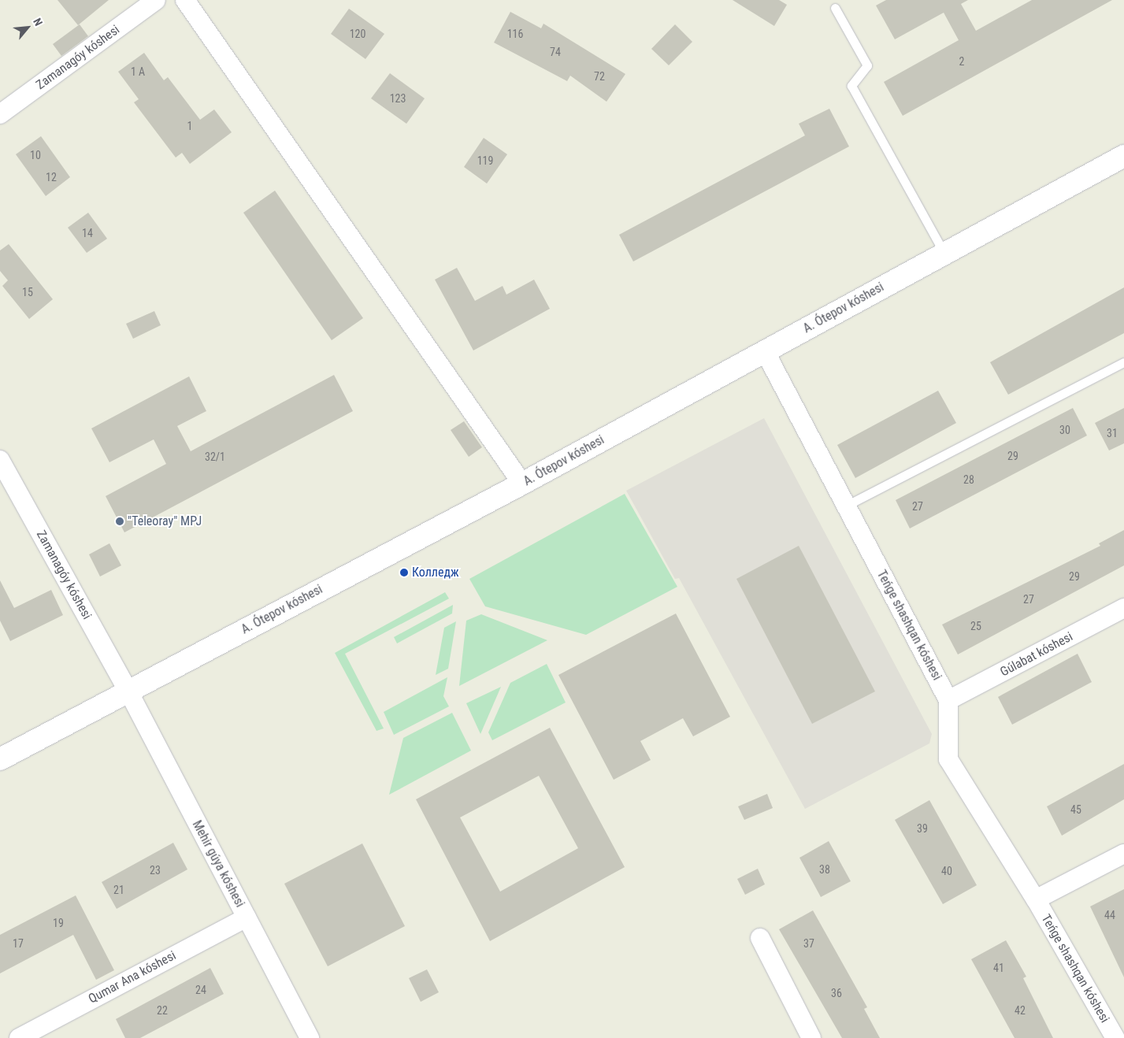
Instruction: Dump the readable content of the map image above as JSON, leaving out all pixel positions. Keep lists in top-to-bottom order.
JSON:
{
  "streets": {
    "main road": ["A. Ótepov kóshesi"],
    "street": [
      "Zamanagóy kóshesi",
      "Teńge shashqan kóshesi",
      "Gúlabat kóshesi",
      "Mehir gúyа kóshesi",
      "Qumar Ana kóshesi"
    ]
  },
  "crossings": [
    ["Zamanagóy kóshesi", "A. Ótepov kóshesi"],
    ["Zamanagóy kóshesi", "Mehir gúyа kóshesi"],
    ["A. Ótepov kóshesi", "Teńge shashqan kóshesi"],
    ["A. Ótepov kóshesi", "Mehir gúyа kóshesi"],
    ["Teńge shashqan kóshesi", "Gúlabat kóshesi"],
    ["Mehir gúyа kóshesi", "Qumar Ana kóshesi"]
  ],
  "places": ["\"Teleoray\" MPJ", "Колледж"],
  "house_numbers": [
    "120",
    "116",
    "74",
    "2",
    "1 А",
    "72",
    "123",
    "1",
    "10",
    "119",
    "12",
    "14",
    "15",
    "30",
    "31",
    "29",
    "32/1",
    "28",
    "27",
    "29",
    "27",
    "25",
    "45",
    "39",
    "38",
    "23",
    "40",
    "21",
    "44",
    "19",
    "17",
    "37",
    "41",
    "24",
    "36",
    "22",
    "42"
  ],
  "north": "top right"
}
